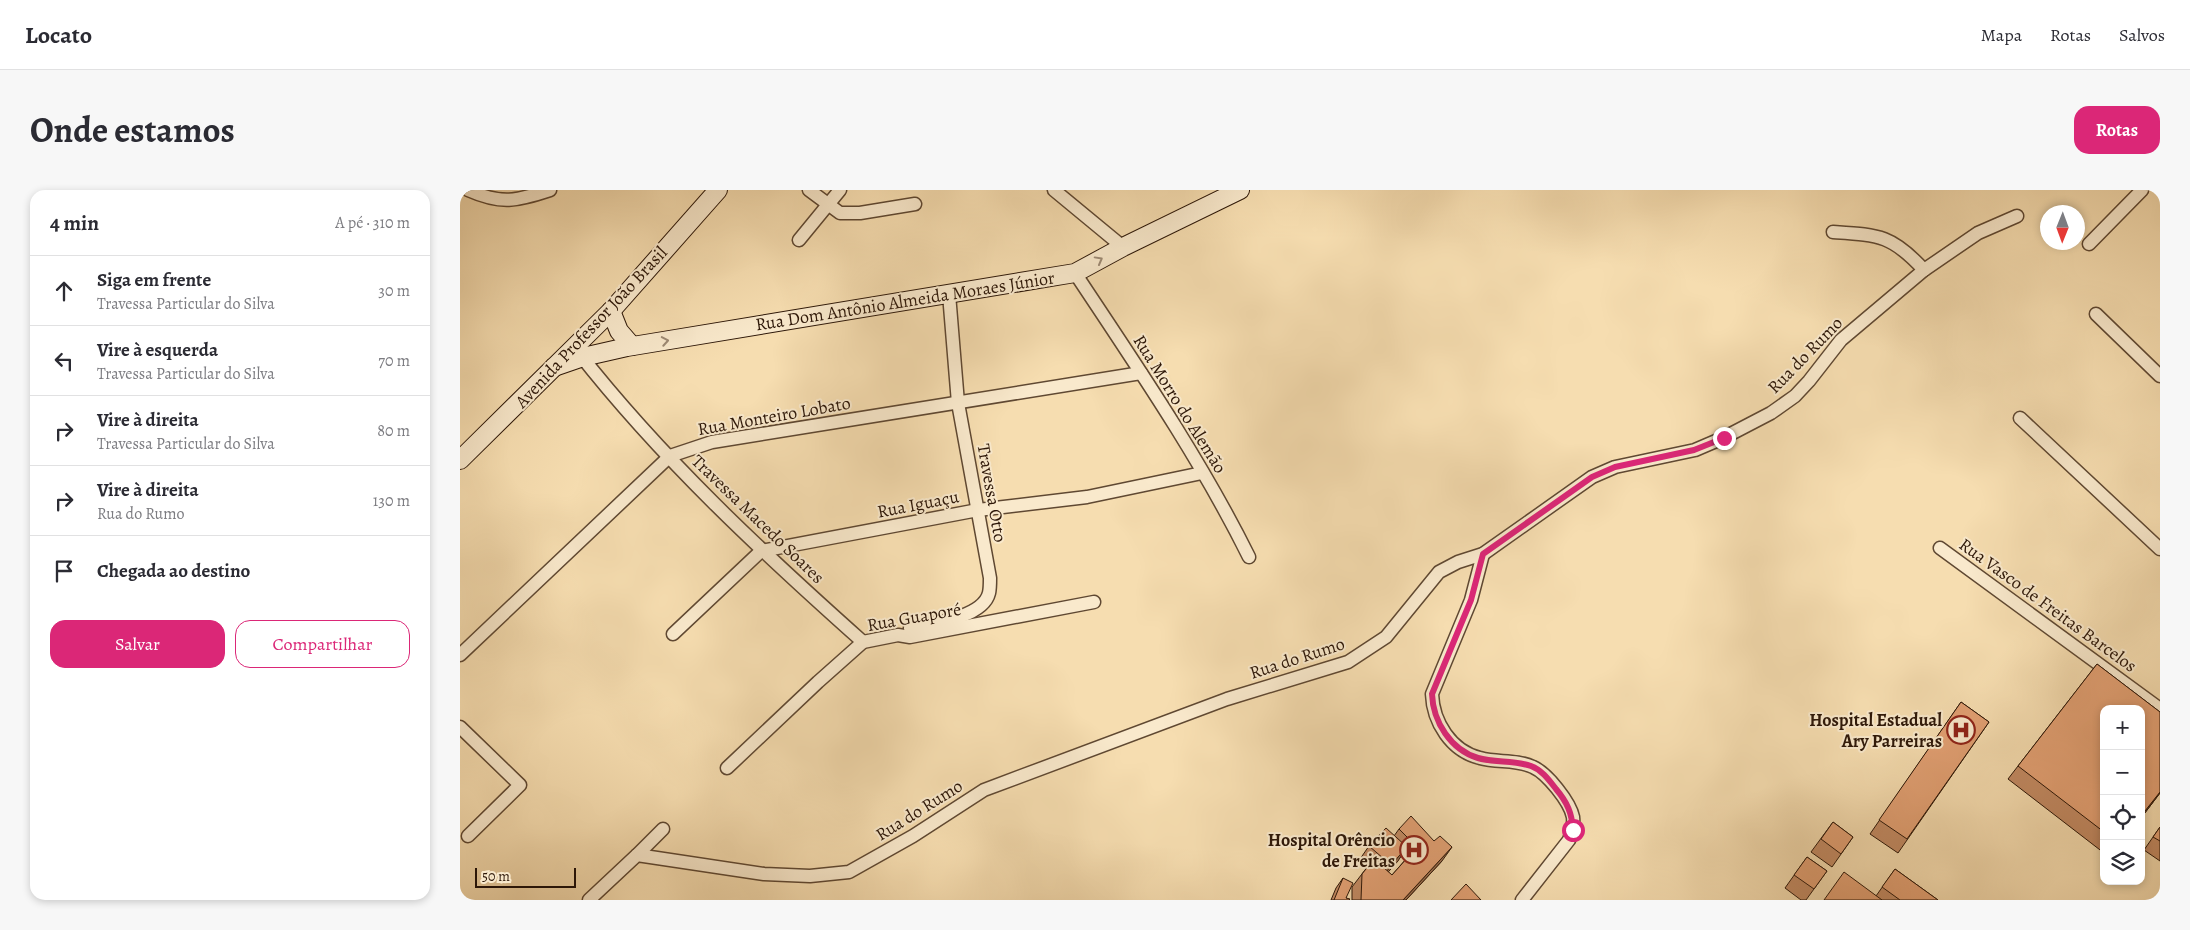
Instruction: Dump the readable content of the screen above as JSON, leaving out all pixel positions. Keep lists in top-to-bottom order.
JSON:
{
  "streets": {
    "main road": ["Rua Dom Antônio Almeida Moraes Júnior", "Avenida Professor João Brasil"],
    "street": [
      "Rua do Rumo",
      "Rua Morro do Alemão",
      "Rua Monteiro Lobato",
      "Travessa Otto",
      "Rua Iguaçu",
      "Travessa Macedo Soares",
      "Rua Vasco de Freitas Barcelos",
      "Rua Guaporé"
    ]
  },
  "crossings": [
    ["Rua Dom Antônio Almeida Moraes Júnior", "Avenida Professor João Brasil"],
    ["Rua Dom Antônio Almeida Moraes Júnior", "Rua Morro do Alemão"],
    ["Rua Dom Antônio Almeida Moraes Júnior", "Travessa Otto"],
    ["Rua Dom Antônio Almeida Moraes Júnior", "Travessa Macedo Soares"],
    ["Avenida Professor João Brasil", "Travessa Macedo Soares"],
    ["Rua Morro do Alemão", "Rua Monteiro Lobato"],
    ["Rua Morro do Alemão", "Rua Iguaçu"],
    ["Rua Monteiro Lobato", "Travessa Otto"],
    ["Rua Monteiro Lobato", "Travessa Macedo Soares"],
    ["Travessa Otto", "Rua Iguaçu"],
    ["Travessa Otto", "Rua Guaporé"],
    ["Rua Iguaçu", "Travessa Macedo Soares"],
    ["Travessa Macedo Soares", "Rua Guaporé"]
  ],
  "one_way": ["Rua Dom Antônio Almeida Moraes Júnior"],
  "places": {
    "hospital": ["Hospital Estadual Ary Parreiras", "Hospital Orêncio de Freitas"]
  },
  "scale_bar": "50 m",
  "north": "bottom",
  "page": {
    "header": "Locato",
    "nav": ["Mapa", "Rotas", "Salvos"],
    "title": "Onde estamos",
    "buttons": [
      "Rotas",
      ["Salvar", "Compartilhar"]
    ],
    "heading": ["4 min", "A pé · 310 m"],
    "list": [
      ["Siga em frente", "Travessa Particular do Silva", "30 m"],
      ["Vire à esquerda", "Travessa Particular do Silva", "70 m"],
      ["Vire à direita", "Travessa Particular do Silva", "80 m"],
      ["Vire à direita", "Rua do Rumo", "130 m"],
      "Chegada ao destino"
    ],
    "map_buttons": ["+", "−"],
    "scale": "50 m"
  }
}
